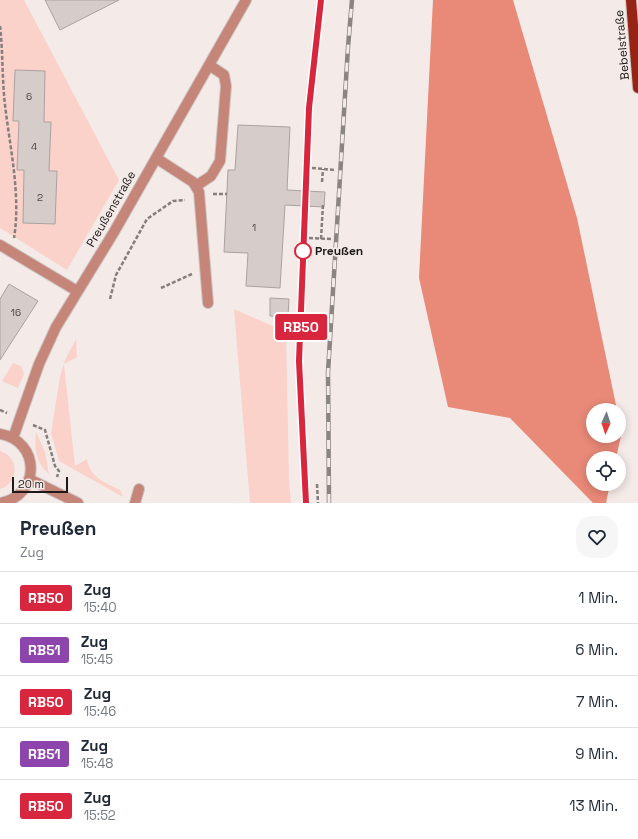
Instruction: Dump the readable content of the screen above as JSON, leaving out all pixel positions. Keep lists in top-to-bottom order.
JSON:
{
  "streets": {
    "main road": ["Bebelstraße"],
    "street": ["Preußenstraße"]
  },
  "places": ["Preußen"],
  "house_numbers": [
    "6",
    "4",
    "2",
    "1",
    "16"
  ],
  "scale_bar": "20 m",
  "north": "bottom",
  "page": {
    "on_map": "RB50",
    "scale": "20 m",
    "heading": ["Preußen", "Zug"],
    "list": [
      {
        "mark": "RB50",
        "name": "Zug",
        "note": "15:40",
        "value": "1 Min."
      },
      {
        "mark": "RB51",
        "name": "Zug",
        "note": "15:45",
        "value": "6 Min."
      },
      {
        "mark": "RB50",
        "name": "Zug",
        "note": "15:46",
        "value": "7 Min."
      },
      {
        "mark": "RB51",
        "name": "Zug",
        "note": "15:48",
        "value": "9 Min."
      },
      {
        "mark": "RB50",
        "name": "Zug",
        "note": "15:52",
        "value": "13 Min."
      }
    ]
  }
}
